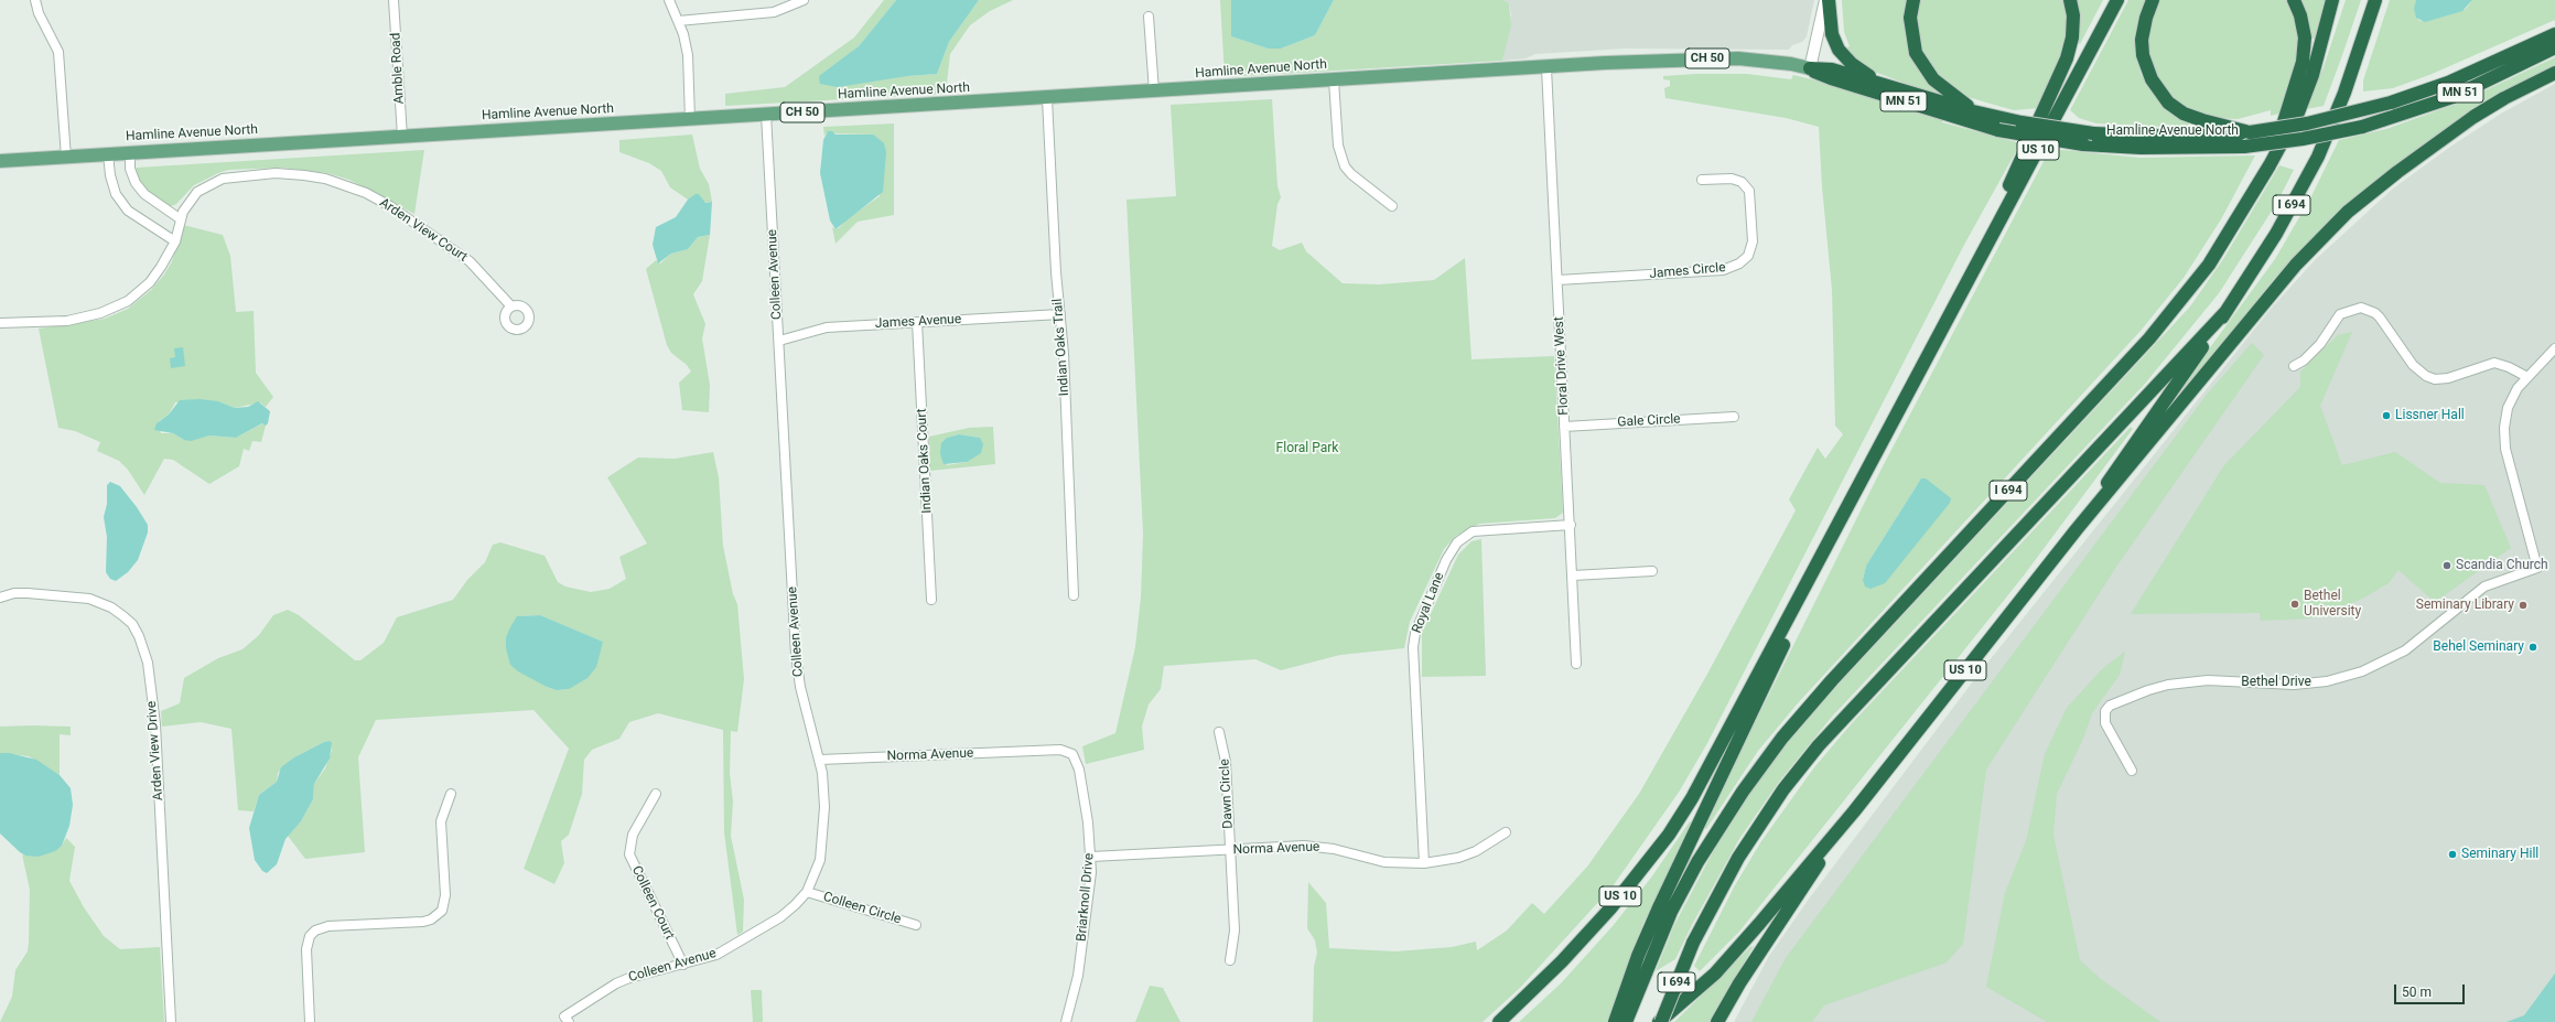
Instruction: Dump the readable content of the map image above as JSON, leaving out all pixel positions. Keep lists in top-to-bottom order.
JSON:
{
  "streets": {
    "highway": [
      "Hamline Avenue North",
      "MN 51",
      "US 10",
      "I 694"
    ],
    "main road": ["CH 50"],
    "street": [
      "Amble Road",
      "Arden View Court",
      "James Circle",
      "Colleen Avenue",
      "James Avenue",
      "Indian Oaks Trail",
      "Floral Drive West",
      "Gale Circle",
      "Indian Oaks Court",
      "Royal Lane",
      "Bethel Drive",
      "Arden View Drive",
      "Norma Avenue",
      "Dawn Circle",
      "Briarknoll Drive",
      "Colleen Court",
      "Colleen Circle"
    ]
  },
  "crossings": [
    ["Amble Road", "Hamline Avenue North"],
    ["Hamline Avenue North", "Colleen Avenue"],
    ["Hamline Avenue North", "Indian Oaks Trail"],
    ["Hamline Avenue North", "Floral Drive West"],
    ["US 10", "I 694"],
    ["James Circle", "Floral Drive West"],
    ["Colleen Avenue", "James Avenue"],
    ["Colleen Avenue", "Norma Avenue"],
    ["Colleen Avenue", "Colleen Court"],
    ["Colleen Avenue", "Colleen Circle"],
    ["James Avenue", "Indian Oaks Trail"],
    ["James Avenue", "Indian Oaks Court"],
    ["Floral Drive West", "Gale Circle"],
    ["Floral Drive West", "Royal Lane"],
    ["Royal Lane", "Norma Avenue"],
    ["Norma Avenue", "Dawn Circle"],
    ["Norma Avenue", "Briarknoll Drive"]
  ],
  "parks": ["Floral Park"],
  "places": [
    "Lissner Hall",
    "Scandia Church",
    "Bethel University",
    "Seminary Library",
    "Behel Seminary",
    "Seminary Hill"
  ],
  "scale_bar": "50 m"
}
